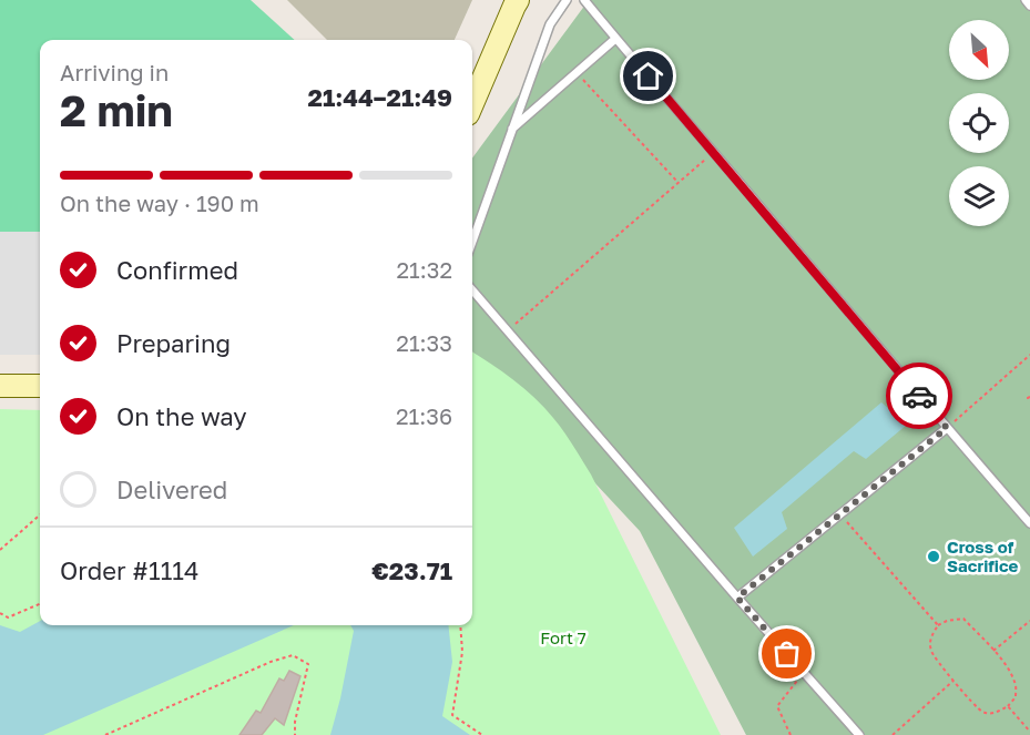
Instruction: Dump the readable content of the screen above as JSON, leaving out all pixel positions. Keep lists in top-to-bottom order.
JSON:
{
  "parks": ["Fort 7"],
  "places": ["Cross of Sacrifice"],
  "north": "bottom right",
  "page": {
    "heading": ["2 min", "Arriving in", "21:44–21:49"],
    "panel": ["Order #1114", "€23.71"],
    "bar": "On the way · 190 m",
    "list": [
      ["Confirmed", "21:32"],
      ["Preparing", "21:33"],
      ["On the way", "21:36"],
      "Delivered"
    ]
  }
}
